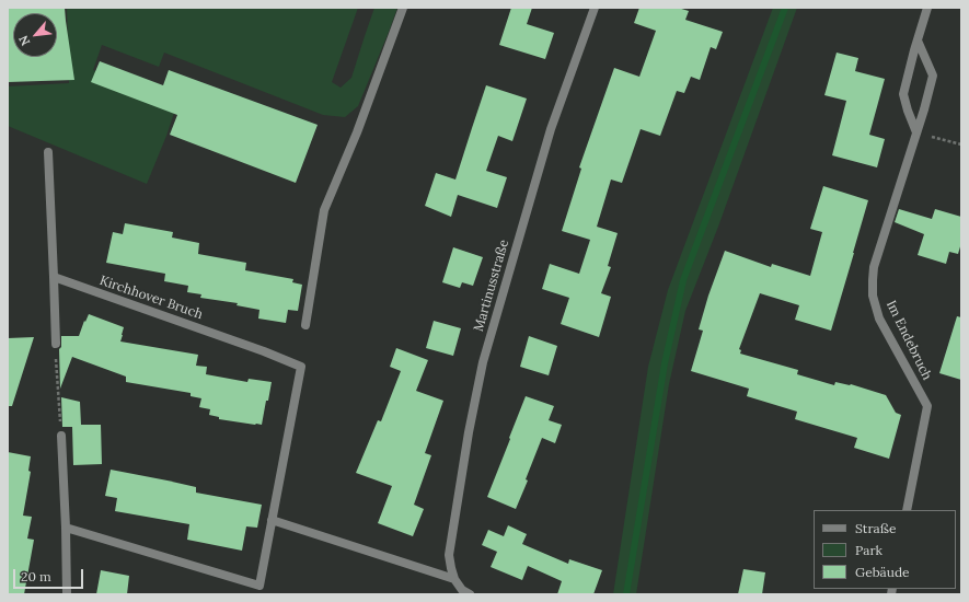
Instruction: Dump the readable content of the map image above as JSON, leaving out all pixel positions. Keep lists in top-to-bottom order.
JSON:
{
  "streets": {
    "street": ["Martinusstraße", "Kirchhover Bruch", "Im Endebruch"]
  },
  "legend": ["Straße", "Park", "Gebäude"],
  "scale_bar": "20 m",
  "north": "bottom left"
}
